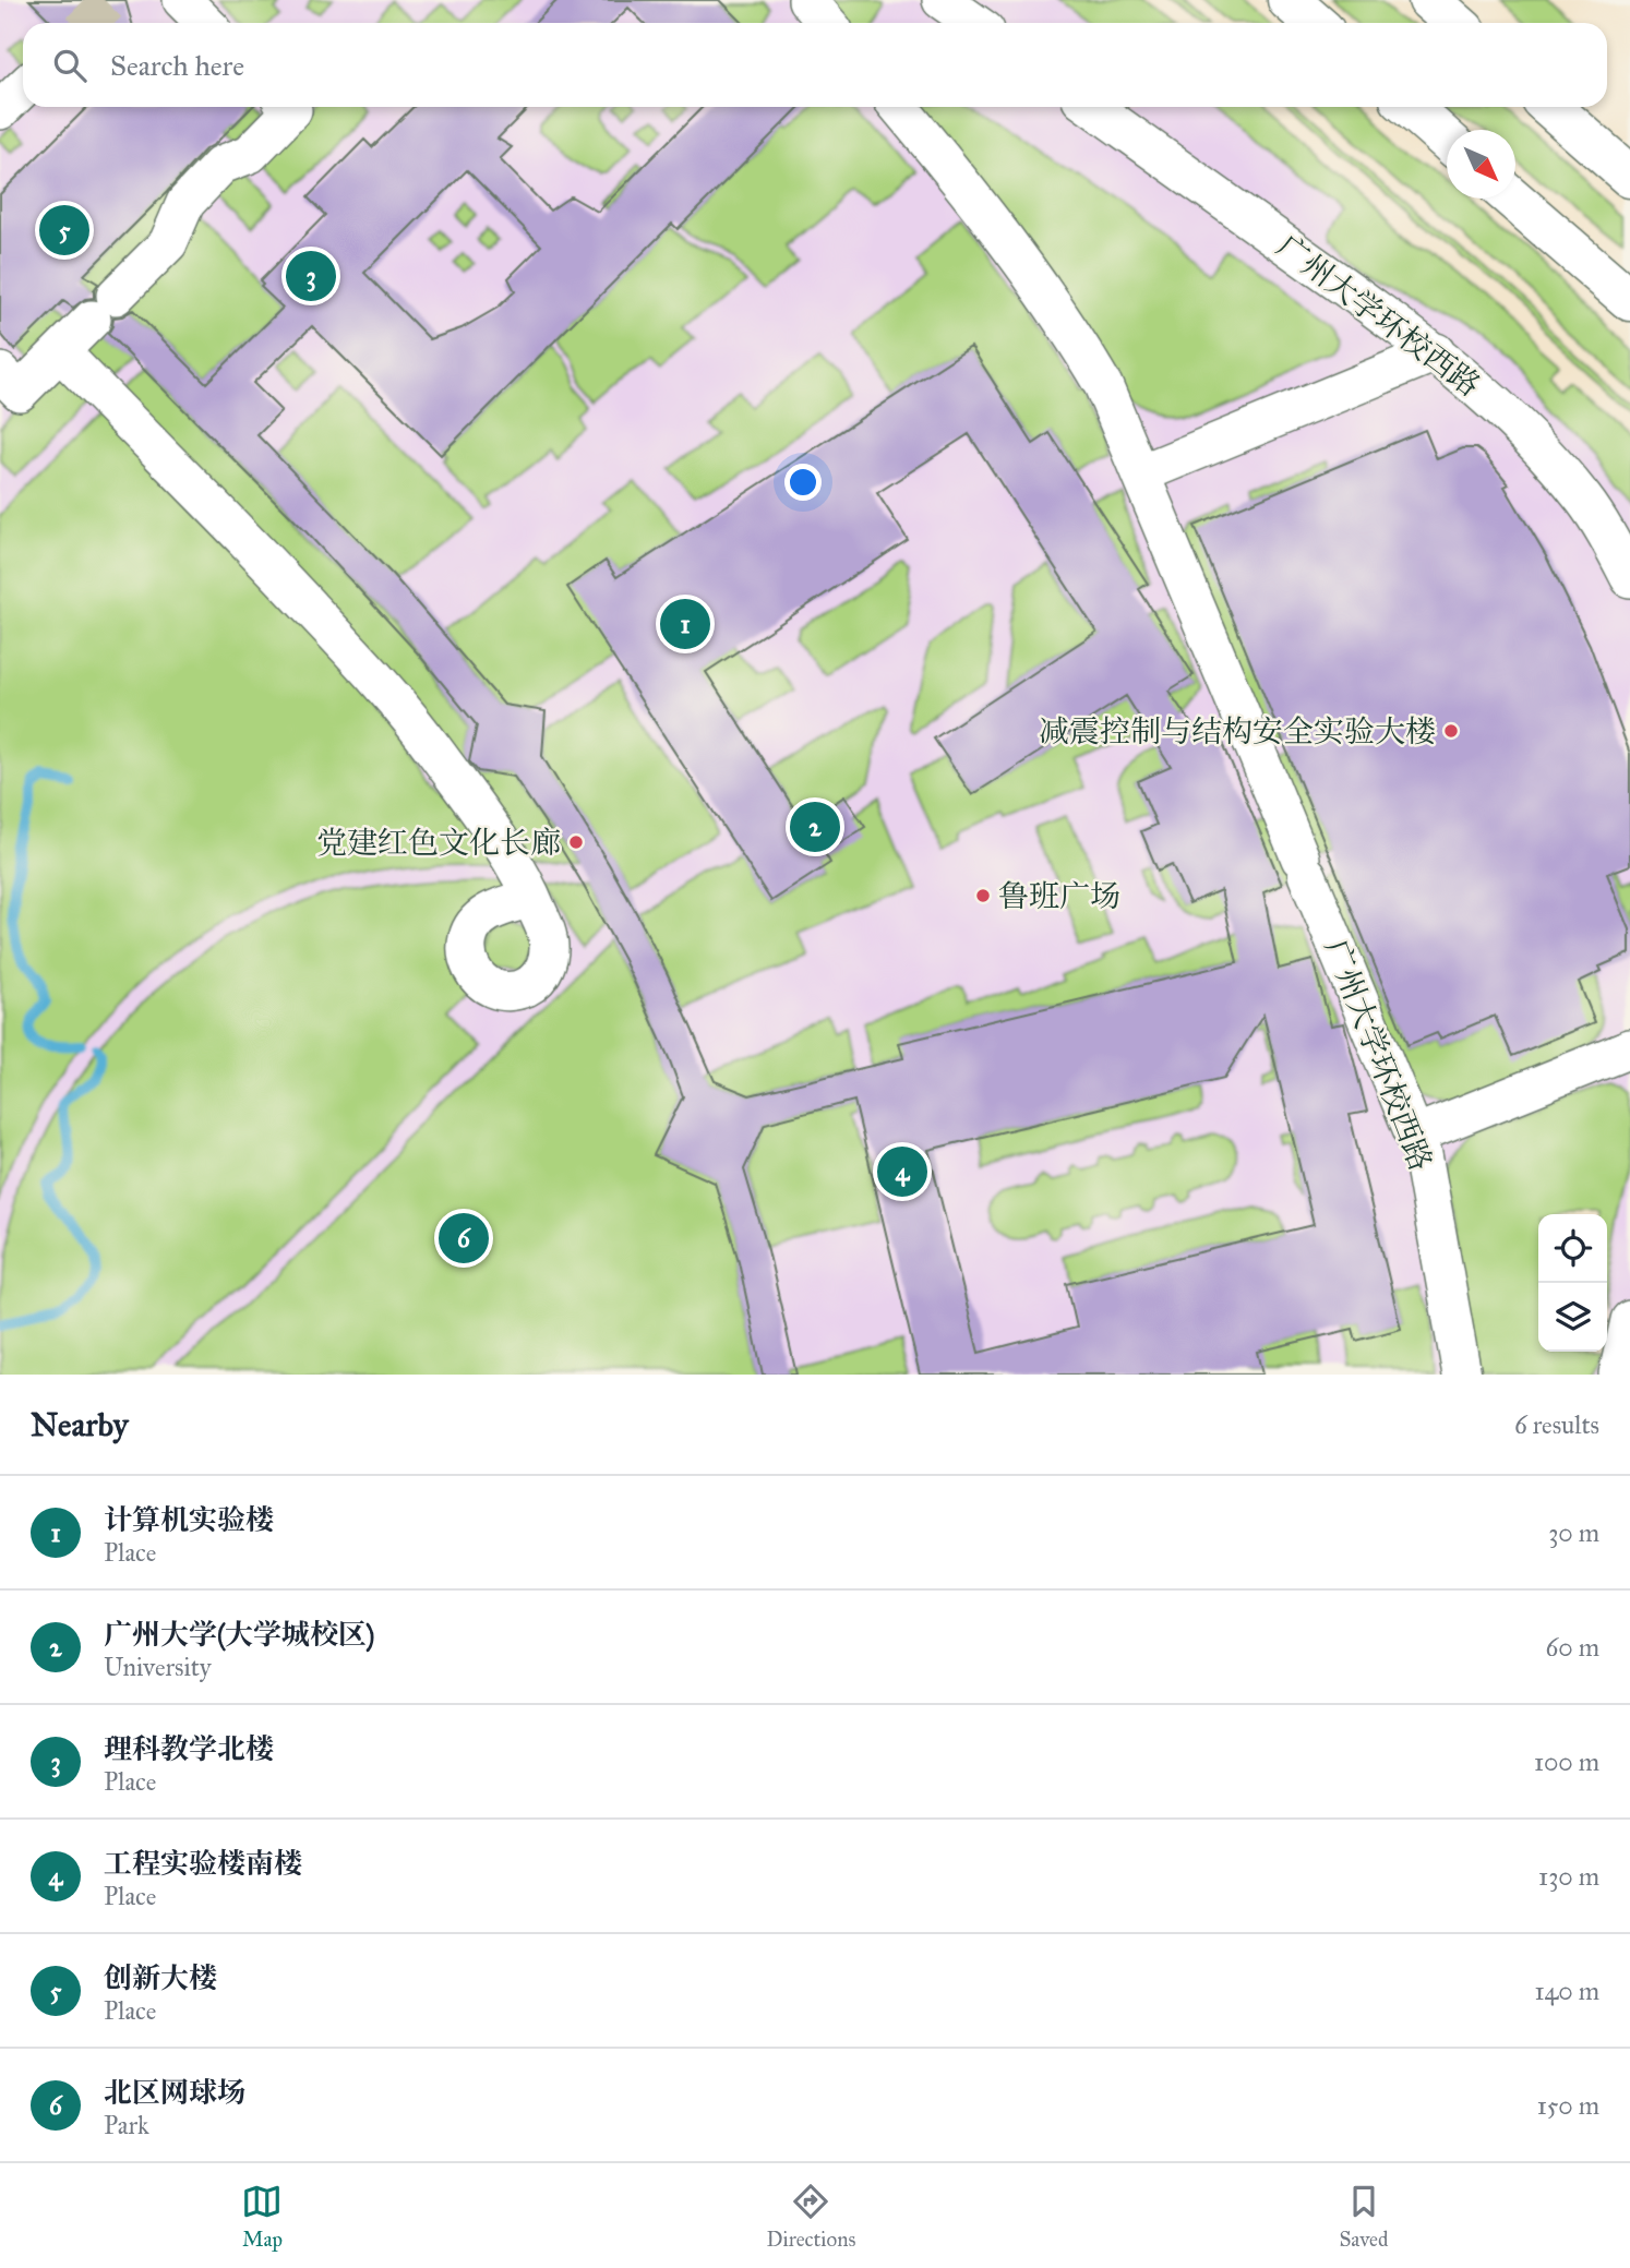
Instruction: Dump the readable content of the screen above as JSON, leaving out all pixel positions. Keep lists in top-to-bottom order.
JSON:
{
  "streets": {
    "lane": ["广州大学环校西路"]
  },
  "places": ["减震控制与结构安全实验大楼", "党建红色文化长廊", "鲁班广场"],
  "north": "bottom right",
  "page": {
    "search": "Search here",
    "pins": [
      "5",
      "3",
      "1",
      "2",
      "4",
      "6"
    ],
    "heading": ["Nearby", "6 results"],
    "list": [
      {
        "mark": "1",
        "name": "计算机实验楼",
        "note": "Place",
        "value": "30 m"
      },
      {
        "mark": "2",
        "name": "广州大学(大学城校区)",
        "note": "University",
        "value": "60 m"
      },
      {
        "mark": "3",
        "name": "理科教学北楼",
        "note": "Place",
        "value": "100 m"
      },
      {
        "mark": "4",
        "name": "工程实验楼南楼",
        "note": "Place",
        "value": "130 m"
      },
      {
        "mark": "5",
        "name": "创新大楼",
        "note": "Place",
        "value": "140 m"
      },
      {
        "mark": "6",
        "name": "北区网球场",
        "note": "Park",
        "value": "150 m"
      }
    ],
    "nav": ["Map", "Directions", "Saved"]
  }
}
